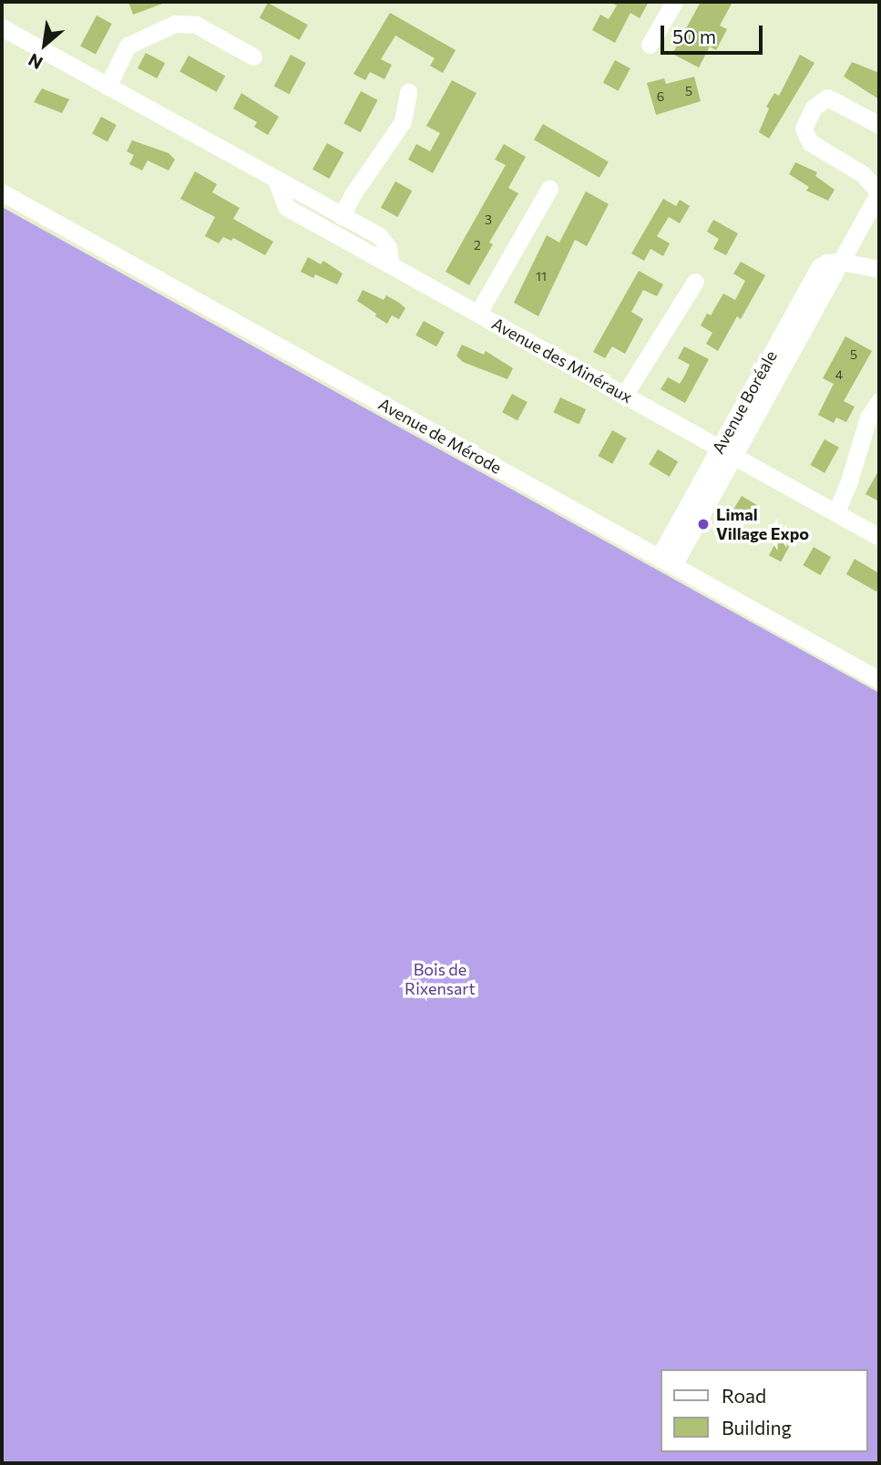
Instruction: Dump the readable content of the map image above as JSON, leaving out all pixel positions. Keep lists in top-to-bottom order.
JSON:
{
  "streets": {
    "street": ["Avenue des Minéraux", "Avenue Boréale", "Avenue de Mérode"]
  },
  "crossings": [
    ["Avenue des Minéraux", "Avenue Boréale"],
    ["Avenue Boréale", "Avenue de Mérode"]
  ],
  "parks": ["Bois de Rixensart"],
  "places": ["Limal Village Expo"],
  "house_numbers": [
    "5",
    "6",
    "3",
    "2",
    "11",
    "5",
    "4"
  ],
  "legend": ["Road", "Building"],
  "scale_bar": "50 m",
  "north": "bottom left"
}
